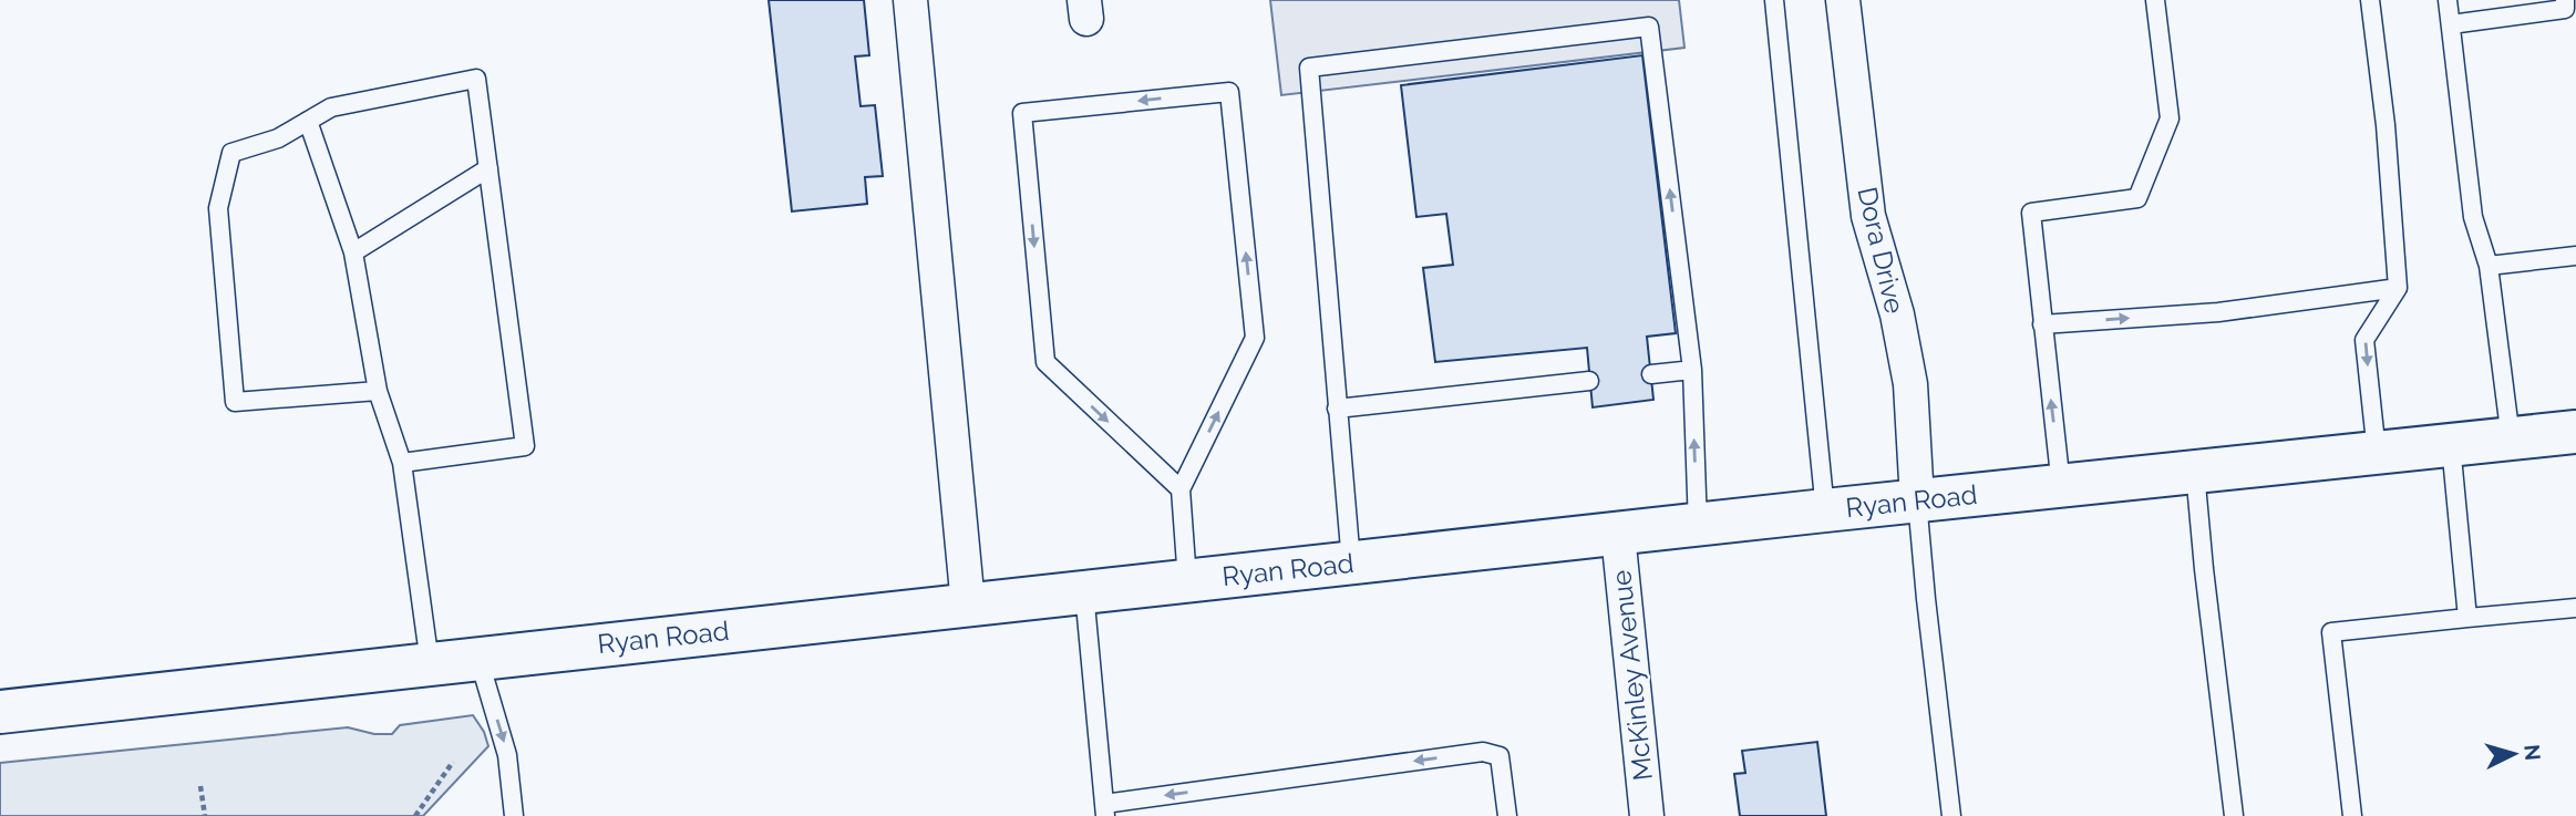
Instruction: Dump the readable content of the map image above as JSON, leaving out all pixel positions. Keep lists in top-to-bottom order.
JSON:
{
  "streets": {
    "main road": ["Ryan Road"],
    "street": ["Dora Drive", "McKinley Avenue"]
  },
  "crossings": [
    ["Dora Drive", "Ryan Road"],
    ["Ryan Road", "McKinley Avenue"]
  ],
  "north": "right"
}
